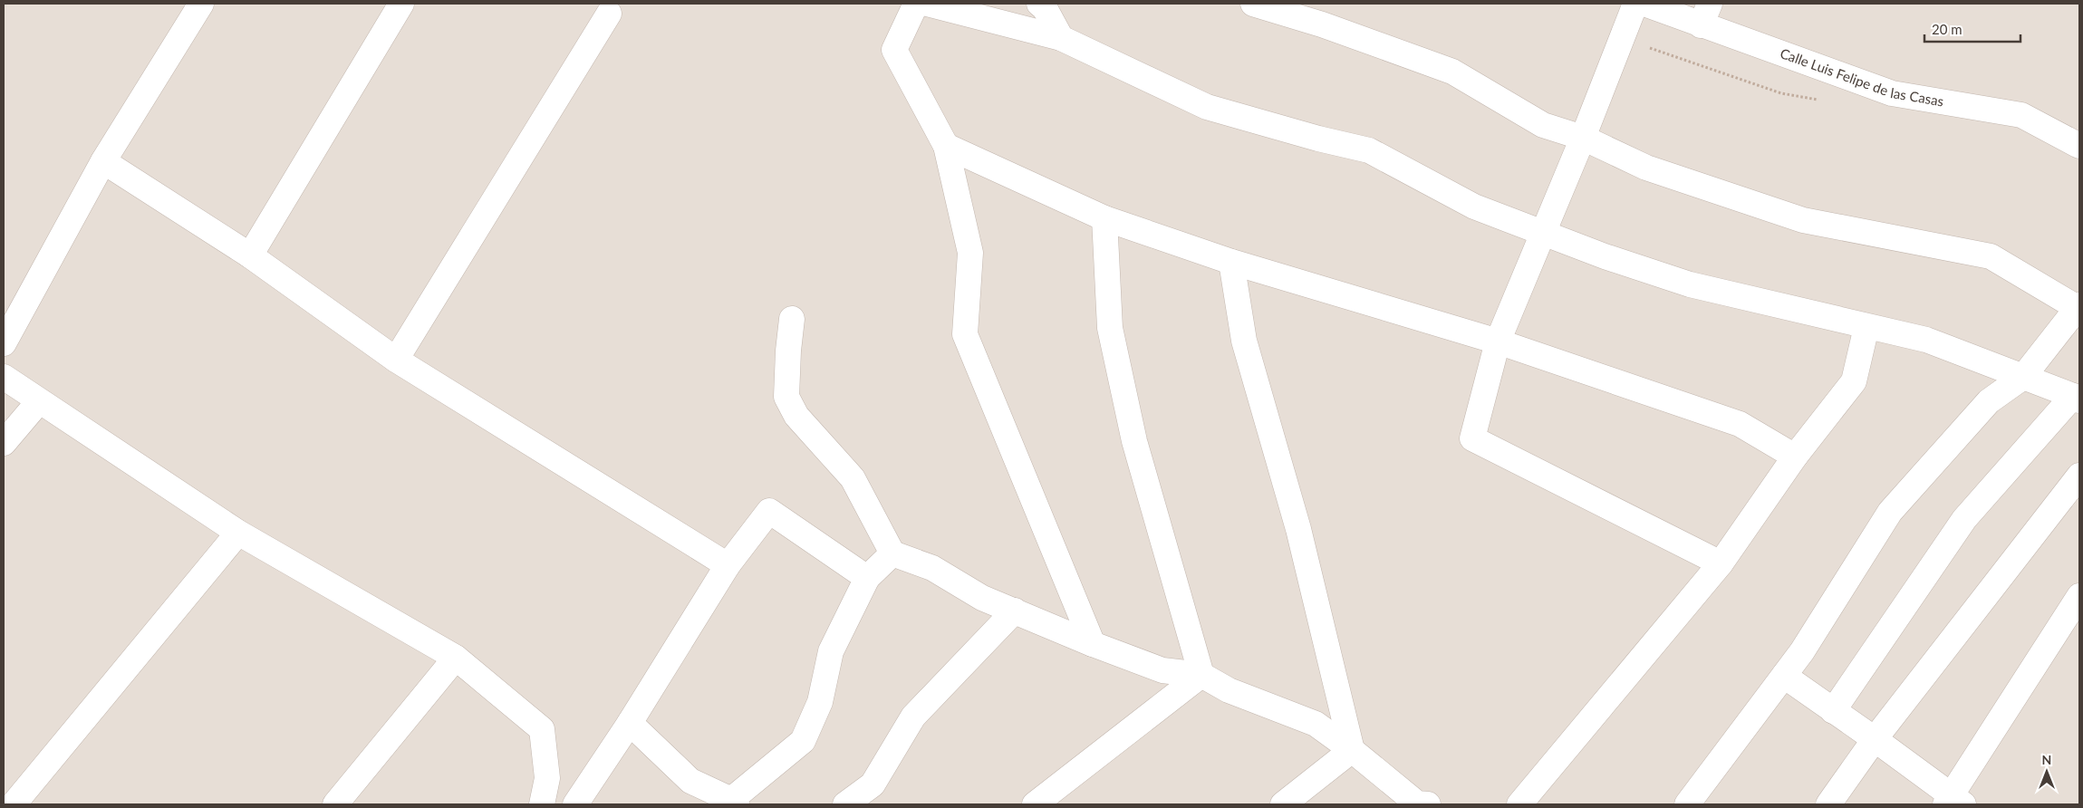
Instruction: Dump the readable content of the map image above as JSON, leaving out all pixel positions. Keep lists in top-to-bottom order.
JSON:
{
  "streets": {
    "street": ["Calle Luis Felipe de las Casas"]
  },
  "scale_bar": "20 m",
  "north": "top"
}
